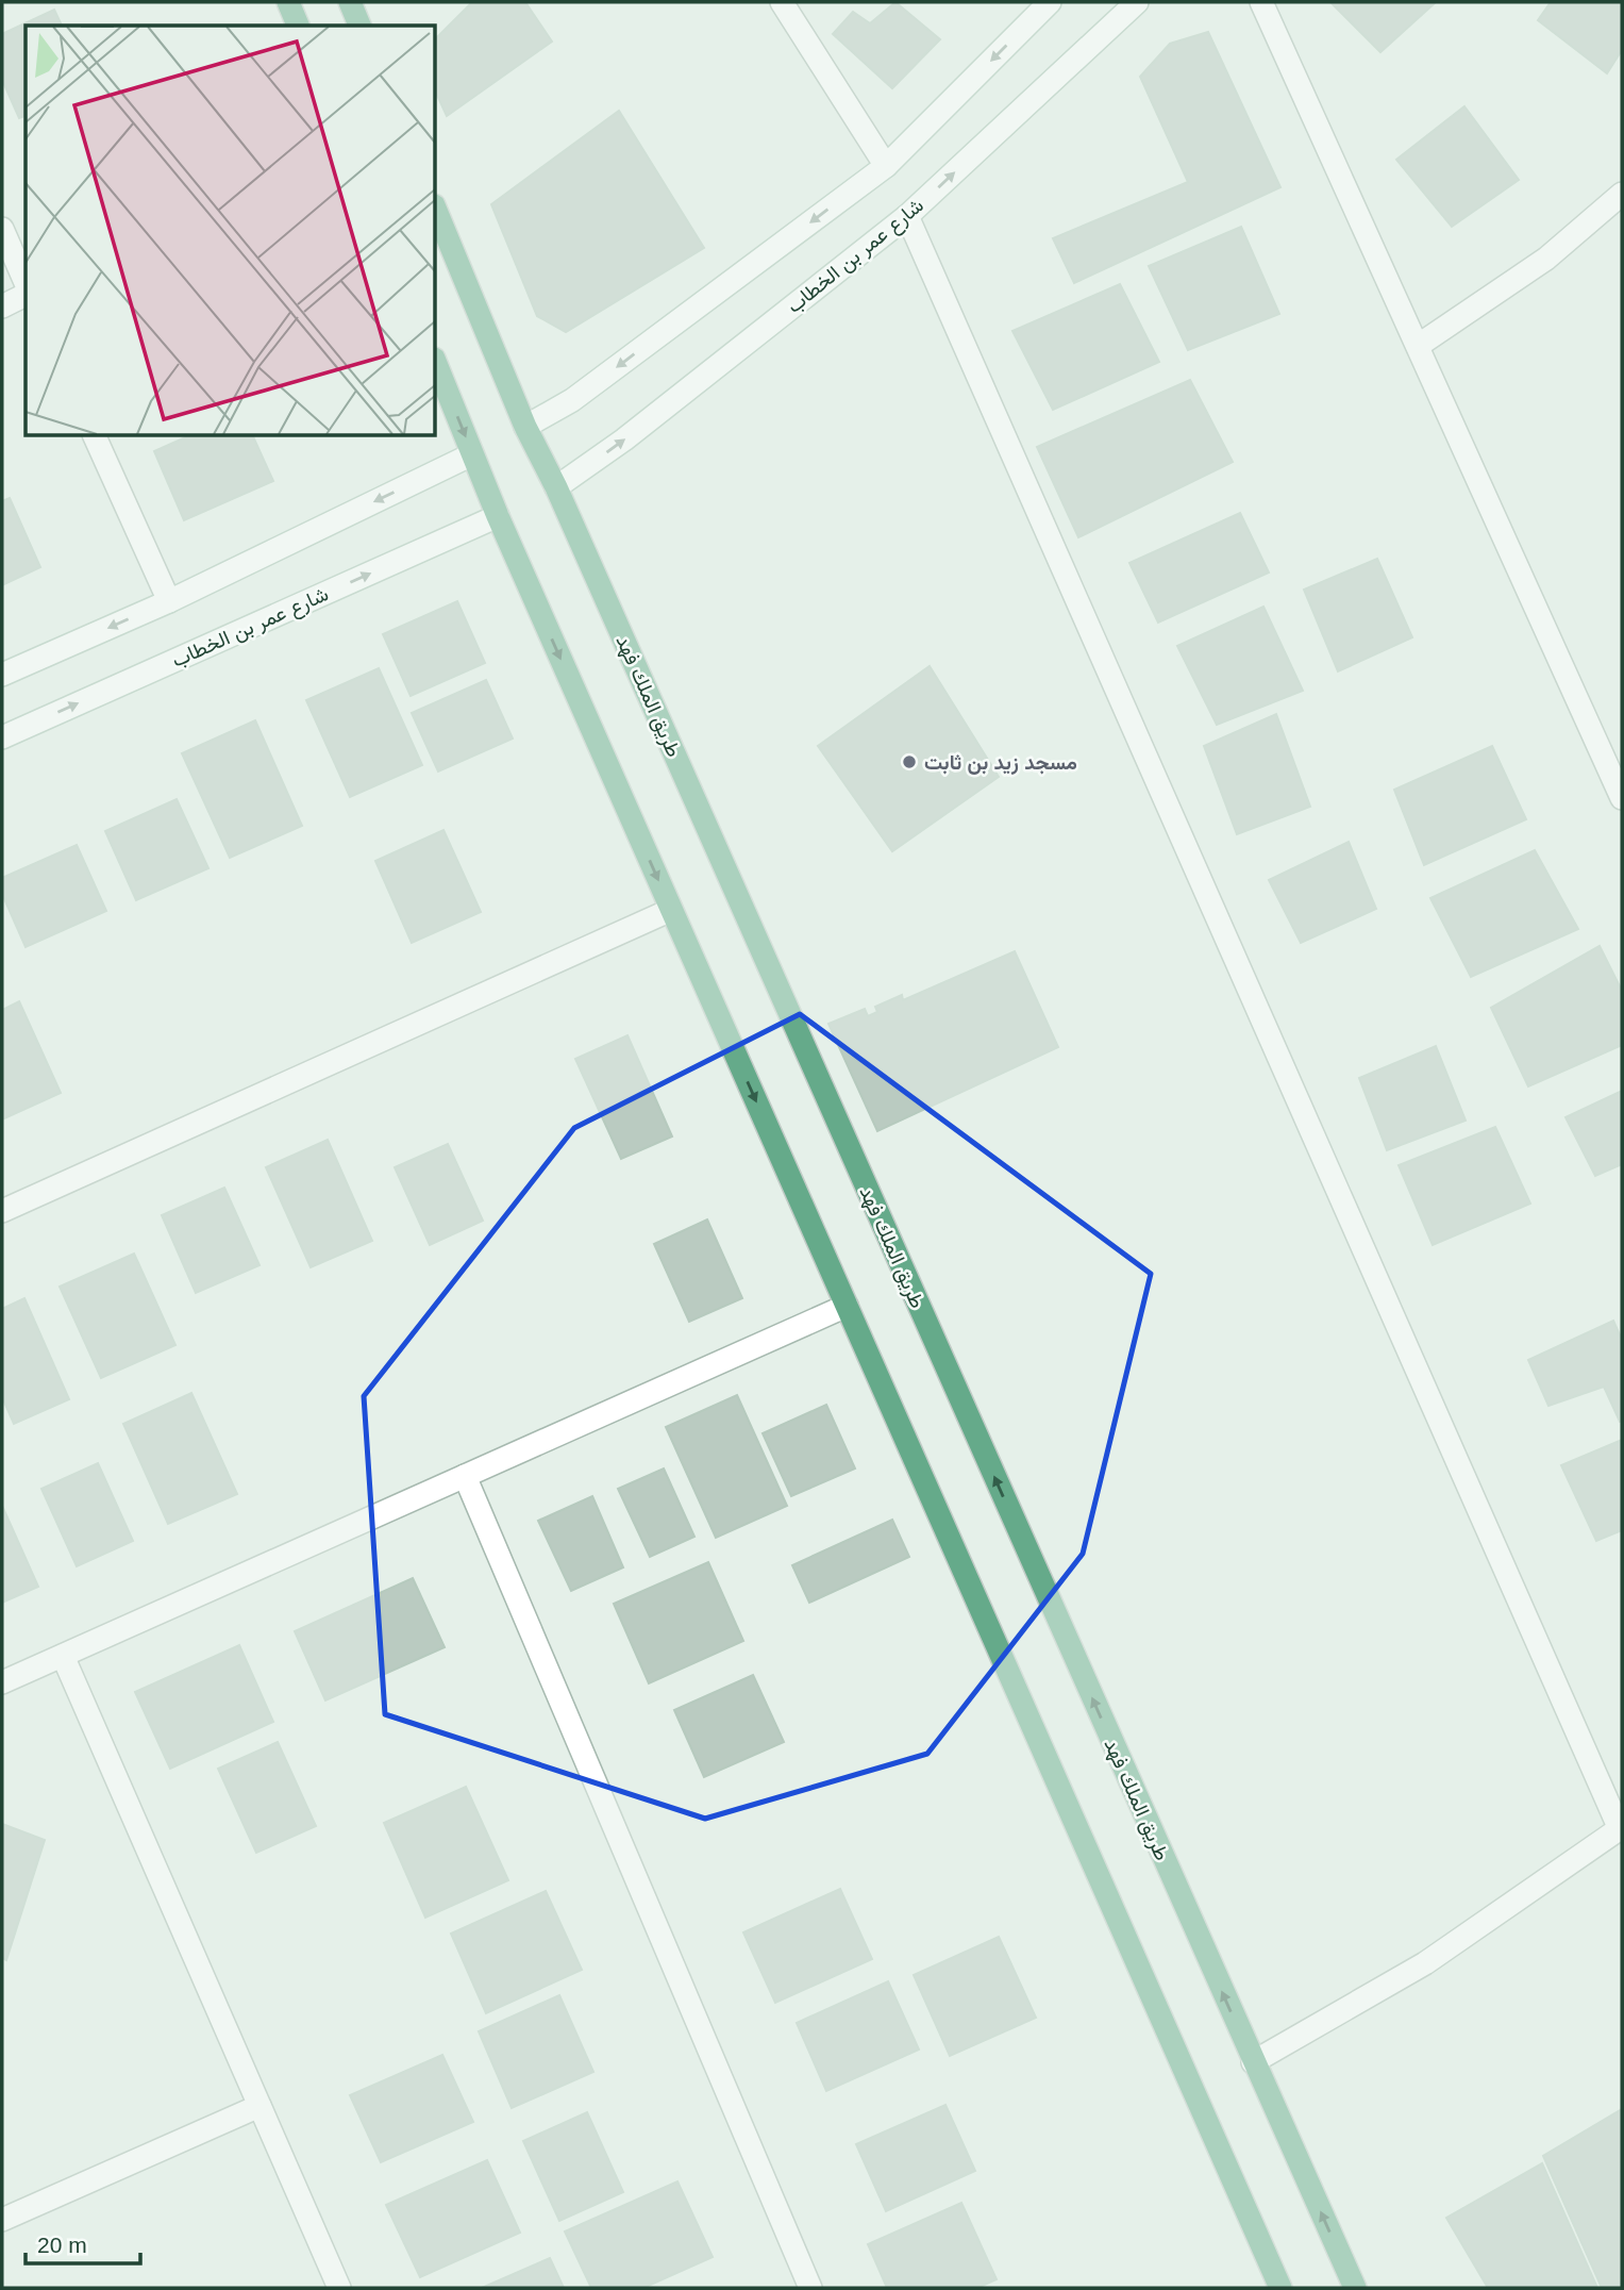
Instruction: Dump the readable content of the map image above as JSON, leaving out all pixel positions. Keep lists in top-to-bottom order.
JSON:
{
  "streets": {
    "main road": ["طريق الملك فهد"],
    "street": ["شارع عمر بن الخطاب"]
  },
  "crossings": [
    ["شارع عمر بن الخطاب", "طريق الملك فهد"]
  ],
  "places": ["مسجد زيد بن ثابت"],
  "scale_bar": "20 m"
}
